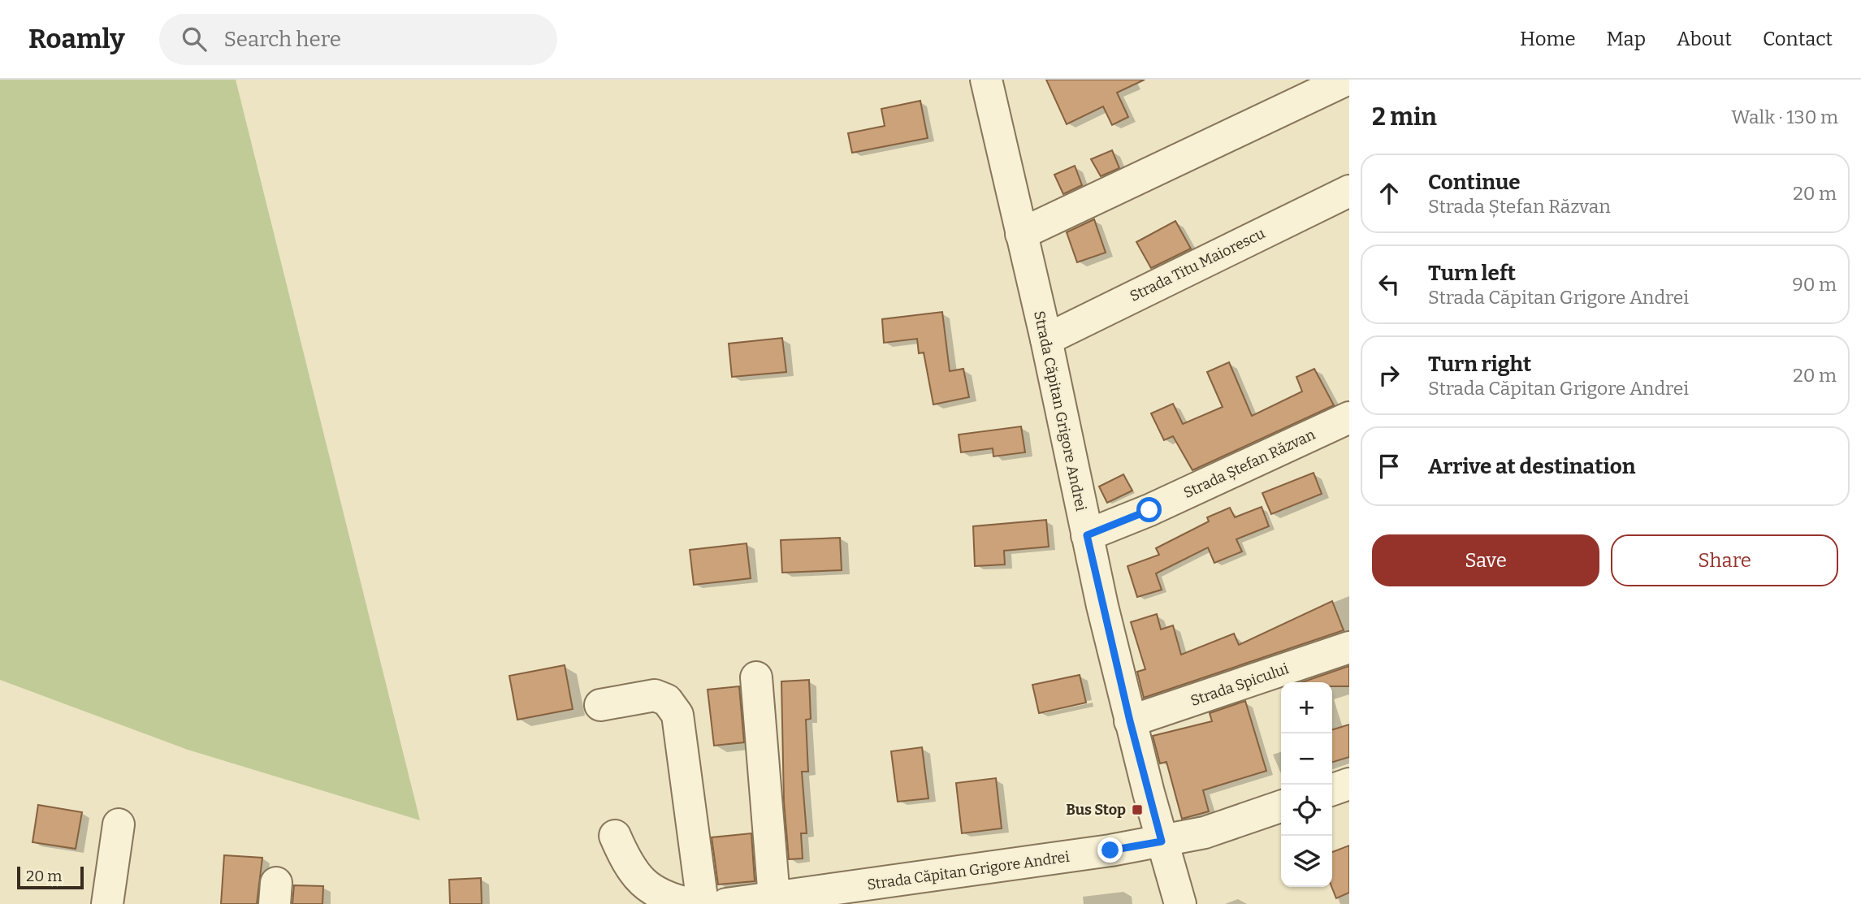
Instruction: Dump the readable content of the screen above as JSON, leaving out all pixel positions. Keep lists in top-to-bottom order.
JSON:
{
  "streets": {
    "street": [
      "Strada Titu Maiorescu",
      "Strada Căpitan Grigore Andrei",
      "Strada Ștefan Răzvan",
      "Strada Spicului"
    ]
  },
  "crossings": [
    ["Strada Titu Maiorescu", "Strada Căpitan Grigore Andrei"],
    ["Strada Căpitan Grigore Andrei", "Strada Ștefan Răzvan"],
    ["Strada Căpitan Grigore Andrei", "Strada Spicului"]
  ],
  "places": {
    "transit": ["Bus Stop"]
  },
  "scale_bar": "20 m",
  "page": {
    "header": "Roamly",
    "search": "Search here",
    "nav": [
      "Home",
      "Map",
      "About",
      "Contact"
    ],
    "heading": ["2 min", "Walk · 130 m"],
    "list": [
      ["Continue", "Strada Ștefan Răzvan", "20 m"],
      ["Turn left", "Strada Căpitan Grigore Andrei", "90 m"],
      ["Turn right", "Strada Căpitan Grigore Andrei", "20 m"],
      "Arrive at destination"
    ],
    "buttons": ["Save", "Share"],
    "map_buttons": ["+", "−"],
    "scale": "20 m"
  }
}
